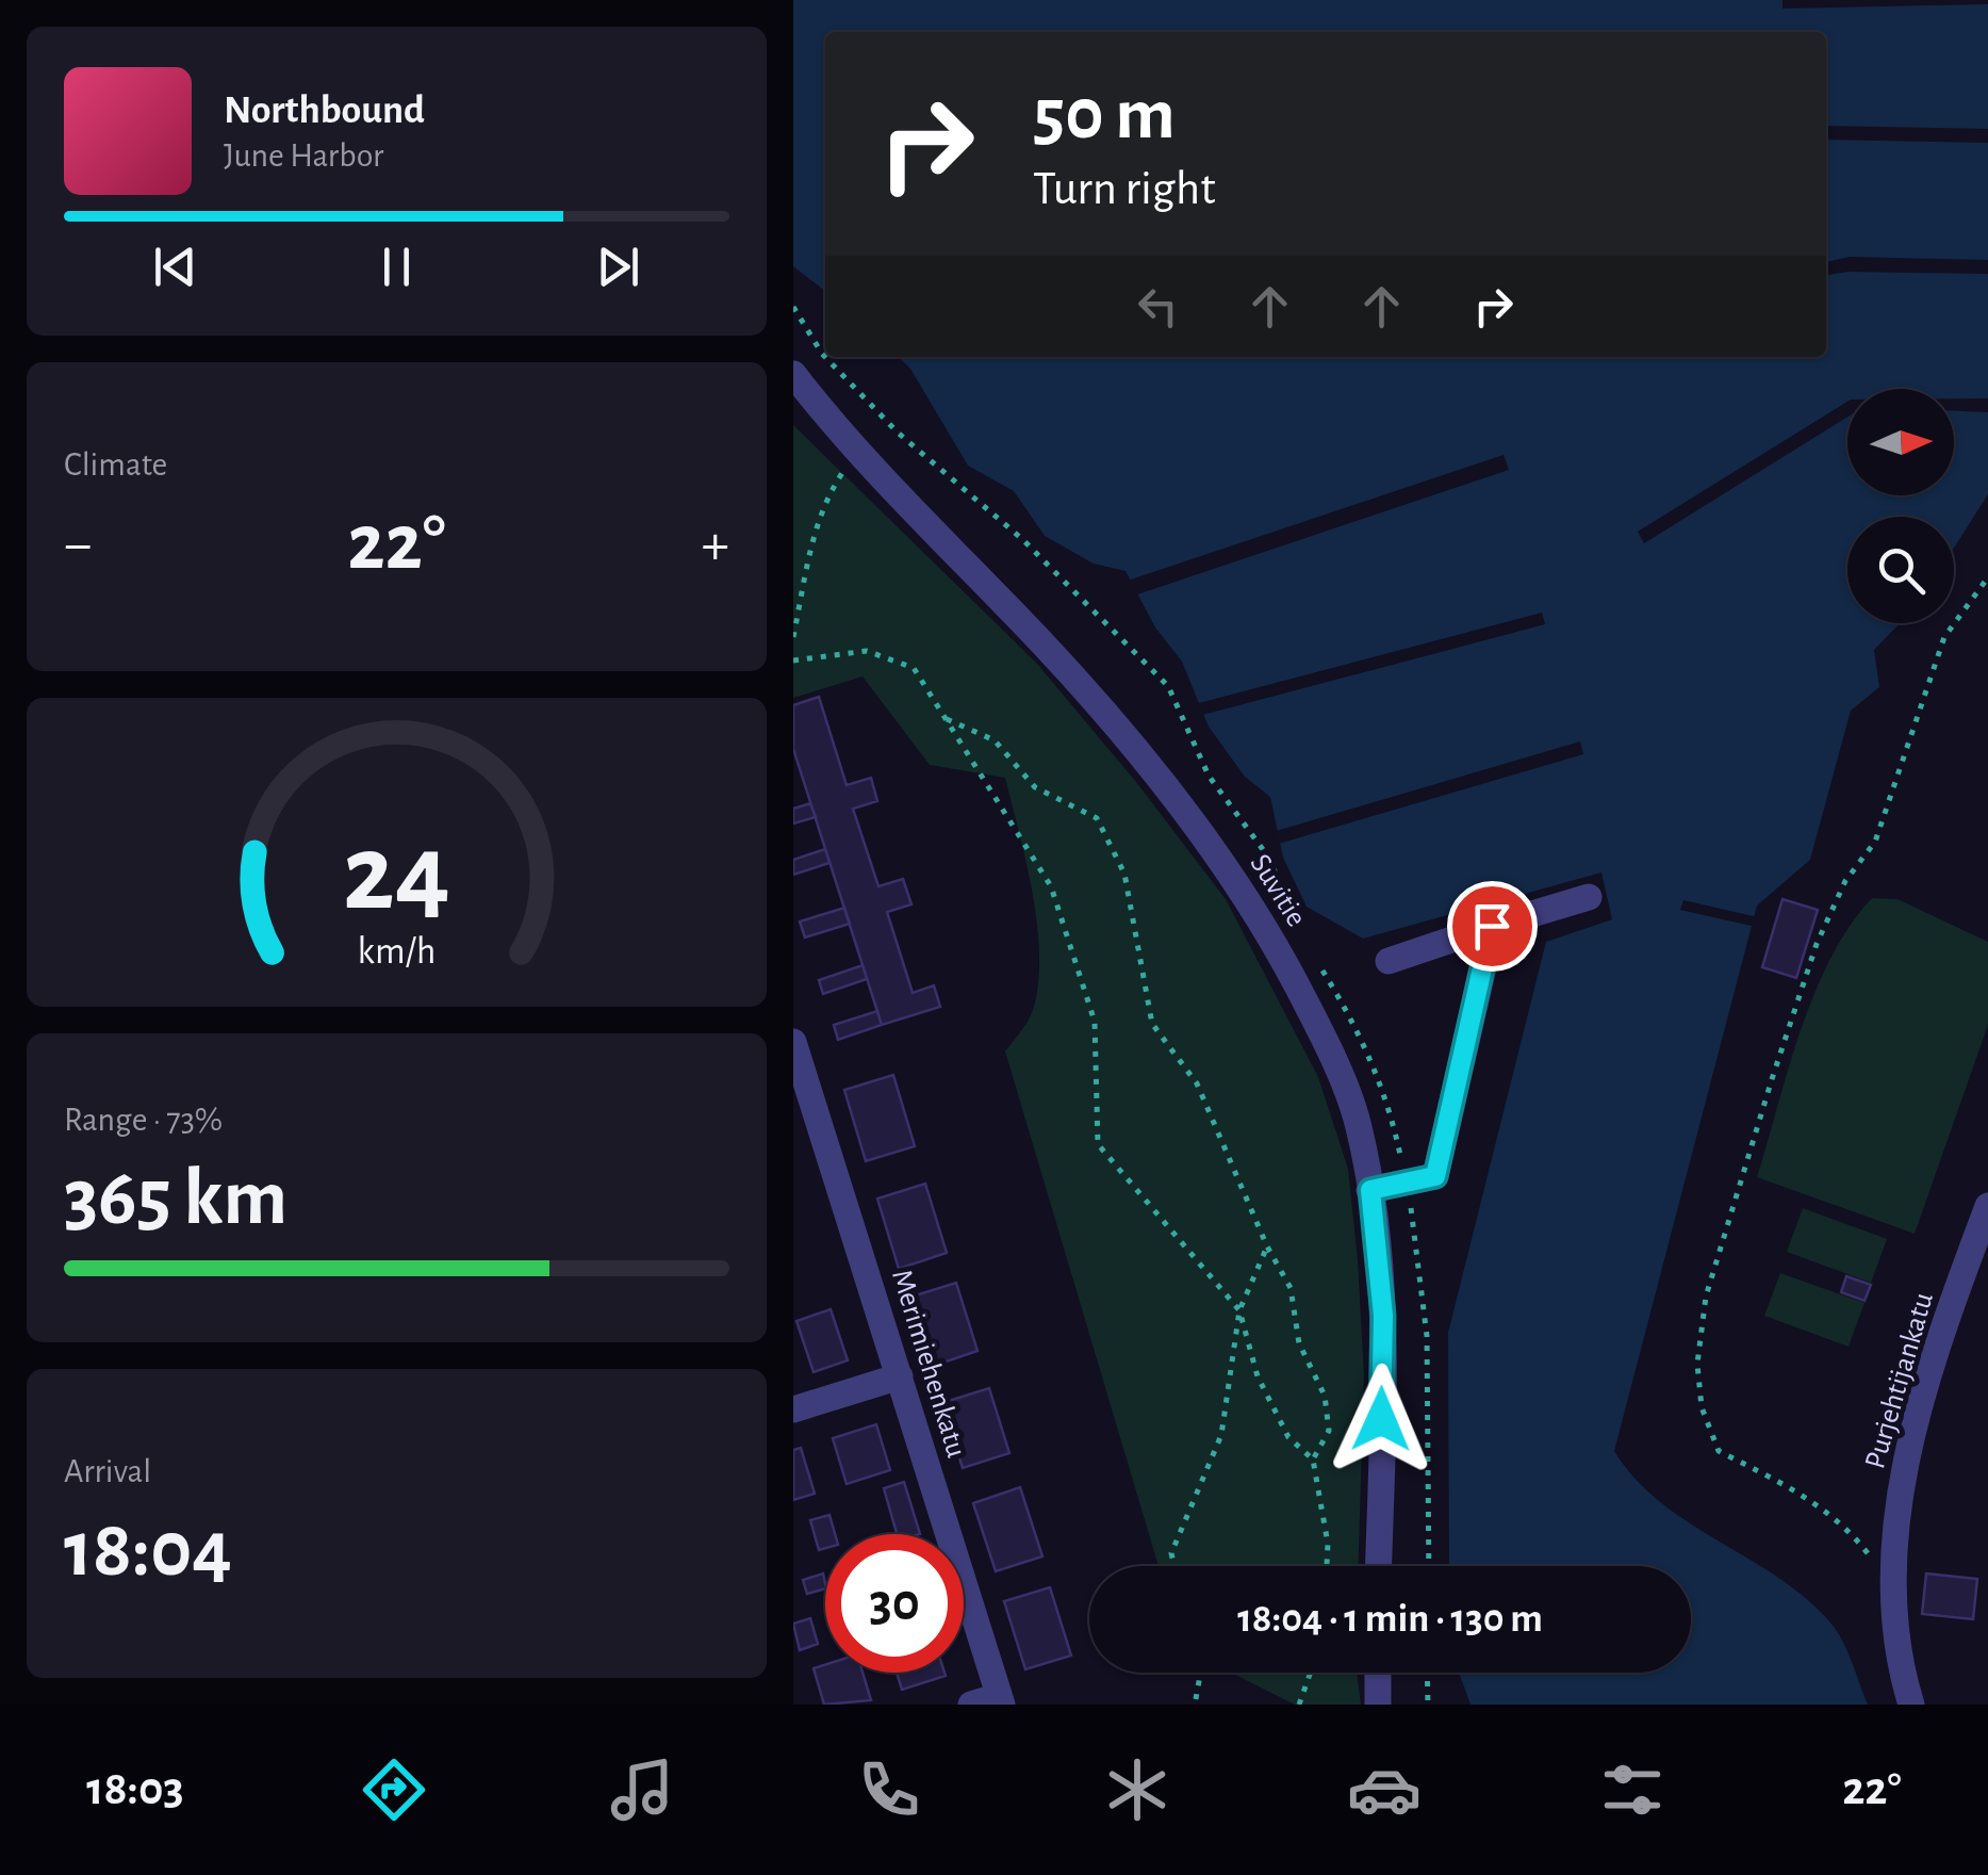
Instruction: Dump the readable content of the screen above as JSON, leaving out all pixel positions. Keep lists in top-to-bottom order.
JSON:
{
  "streets": {
    "street": ["Suvitie", "Merimiehenkatu", "Purjehtijankatu"]
  },
  "north": "right",
  "page": {
    "turn": ["50 m", "Turn right"],
    "song": ["Northbound", "June Harbor"],
    "tile": [
      "Climate",
      ["Range · 73%", "365 km"],
      ["Arrival", "18:04"]
    ],
    "heat": ["−", "22°", "+"],
    "limit": "30",
    "trip": "18:04 · 1 min · 130 m",
    "tabs": ["18:03", "22°"],
    "gauge": ["24", "km/h"]
  }
}
